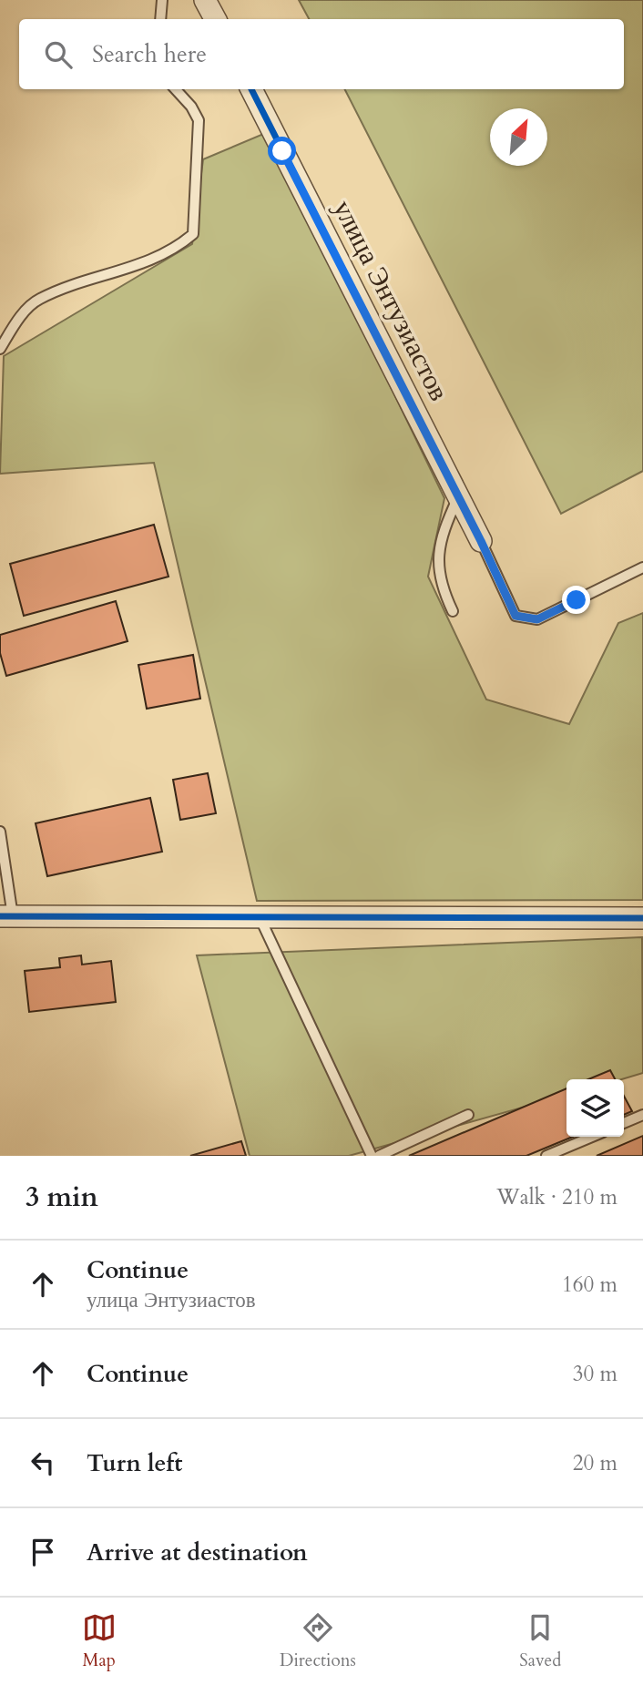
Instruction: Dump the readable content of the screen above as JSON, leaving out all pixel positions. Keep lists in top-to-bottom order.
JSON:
{
  "streets": {
    "street": ["улица Энтузиастов"]
  },
  "north": "top right",
  "page": {
    "search": "Search here",
    "heading": ["3 min", "Walk · 210 m"],
    "list": [
      ["Continue", "улица Энтузиастов", "160 m"],
      ["Continue", "30 m"],
      ["Turn left", "20 m"],
      "Arrive at destination"
    ],
    "nav": ["Map", "Directions", "Saved"]
  }
}
